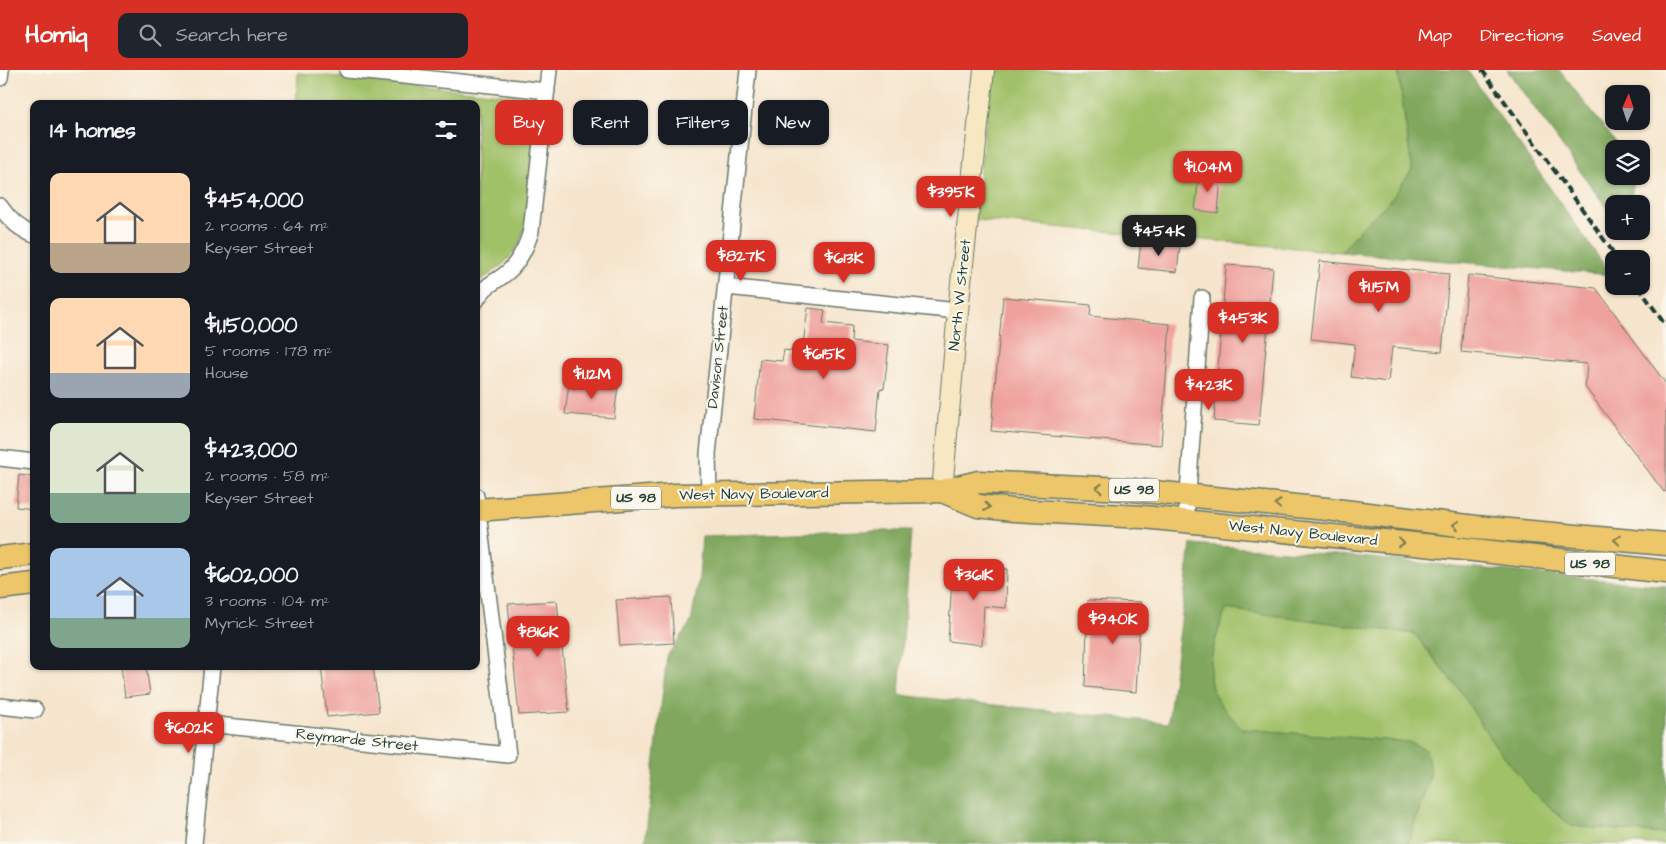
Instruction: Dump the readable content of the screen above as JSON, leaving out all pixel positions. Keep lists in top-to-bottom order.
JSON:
{
  "streets": {
    "main road": ["North W Street", "US 98", "West Navy Boulevard"],
    "street": ["Davison Street", "Reymarde Street"]
  },
  "crossings": [
    ["North W Street", "West Navy Boulevard"],
    ["Davison Street", "West Navy Boulevard"]
  ],
  "north": "top",
  "page": {
    "header": "Homiq",
    "search": "Search here",
    "nav": ["Map", "Directions", "Saved"],
    "map_buttons": ["+", "−"],
    "chip": [
      "Buy",
      "Rent",
      "Filters",
      "New"
    ],
    "heading": "14 homes",
    "price": [
      "$1.04M",
      "$395K",
      "$454K",
      "$827K",
      "$613K",
      "$1.15M",
      "$453K",
      "$615K",
      "$1.12M",
      "$423K",
      "$361K",
      "$940K",
      "$816K",
      "$602K"
    ],
    "list": [
      {
        "name": "$454,000",
        "note": "2 rooms · 64 m² · Keyser Street"
      },
      {
        "name": "$1,150,000",
        "note": "5 rooms · 178 m² · House"
      },
      {
        "name": "$423,000",
        "note": "2 rooms · 58 m² · Keyser Street"
      },
      {
        "name": "$602,000",
        "note": "3 rooms · 104 m² · Myrick Street"
      }
    ]
  }
}
